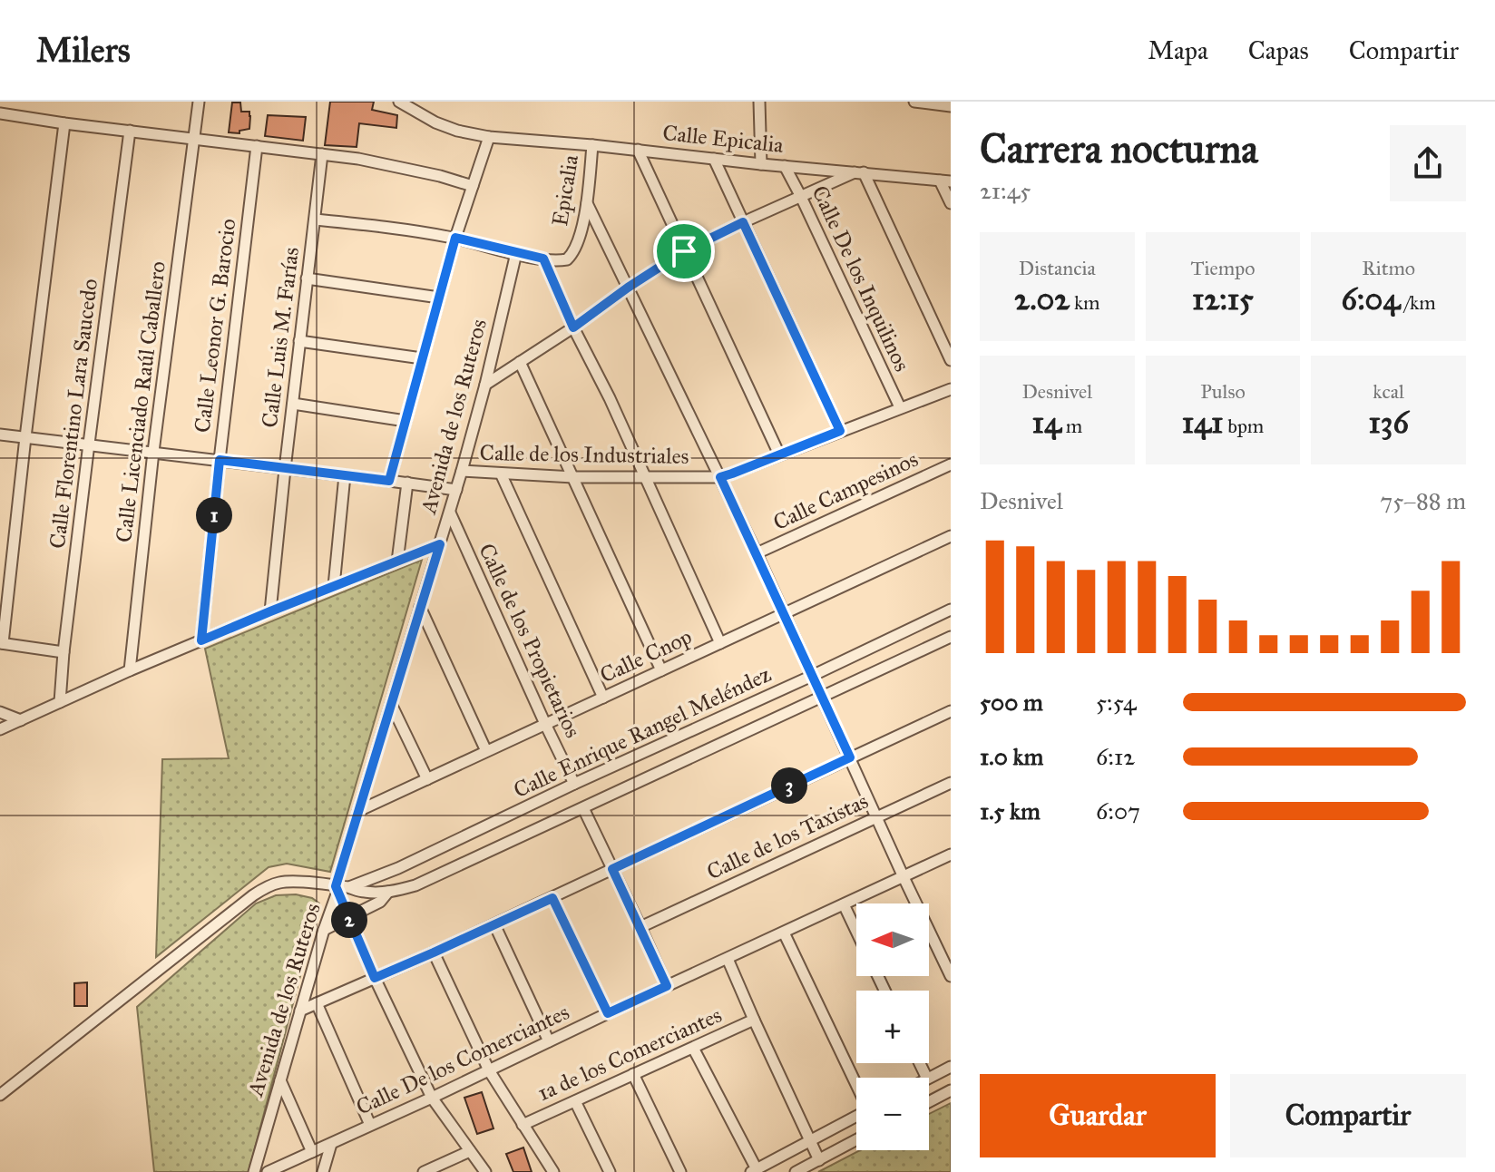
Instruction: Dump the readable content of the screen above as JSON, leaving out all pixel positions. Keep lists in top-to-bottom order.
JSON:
{
  "streets": {
    "street": [
      "Calle Epicalia",
      "Epicalia",
      "Calle De los Inquilinos",
      "Calle Leonor G. Barocio",
      "Calle Luis M. Farías",
      "Calle Licenciado Raúl Caballero",
      "Calle Florentino Lara Saucedo",
      "Avenida de los Ruteros",
      "Calle de los Industriales",
      "Calle Campesinos",
      "Calle de los Propietarios",
      "Calle Cnop",
      "Calle Enrique Rangel Meléndez",
      "Calle de los Taxistas",
      "1a de los Comerciantes",
      "Calle De los Comerciantes"
    ]
  },
  "crossings": [
    ["Calle Epicalia", "Epicalia"],
    ["Calle Epicalia", "Calle De los Inquilinos"],
    ["Calle De los Inquilinos", "Calle de los Industriales"],
    ["Avenida de los Ruteros", "Calle de los Industriales"],
    ["Avenida de los Ruteros", "Calle de los Propietarios"],
    ["Avenida de los Ruteros", "Calle Cnop"],
    ["Avenida de los Ruteros", "Calle Enrique Rangel Meléndez"],
    ["Calle de los Propietarios", "Calle Cnop"],
    ["Calle de los Propietarios", "Calle Enrique Rangel Meléndez"]
  ],
  "north": "left",
  "page": {
    "header": "Milers",
    "nav": ["Mapa", "Capas", "Compartir"],
    "heading": ["Carrera nocturna", "21:45"],
    "stats": [
      ["Distancia", "2.02 km"],
      ["Tiempo", "12:15"],
      ["Ritmo", "6:04 /km"],
      ["Desnivel", "14 m"],
      ["Pulso", "141 bpm"],
      ["kcal", "136"]
    ],
    "chart": ["Desnivel", "75–88 m"],
    "pins": ["1", "3", "2"],
    "list": [
      {
        "name": "500 m",
        "note": "5:54"
      },
      {
        "name": "1.0 km",
        "note": "6:12"
      },
      {
        "name": "1.5 km",
        "note": "6:07"
      }
    ],
    "map_buttons": ["+", "−"],
    "buttons": ["Guardar", "Compartir"]
  }
}
